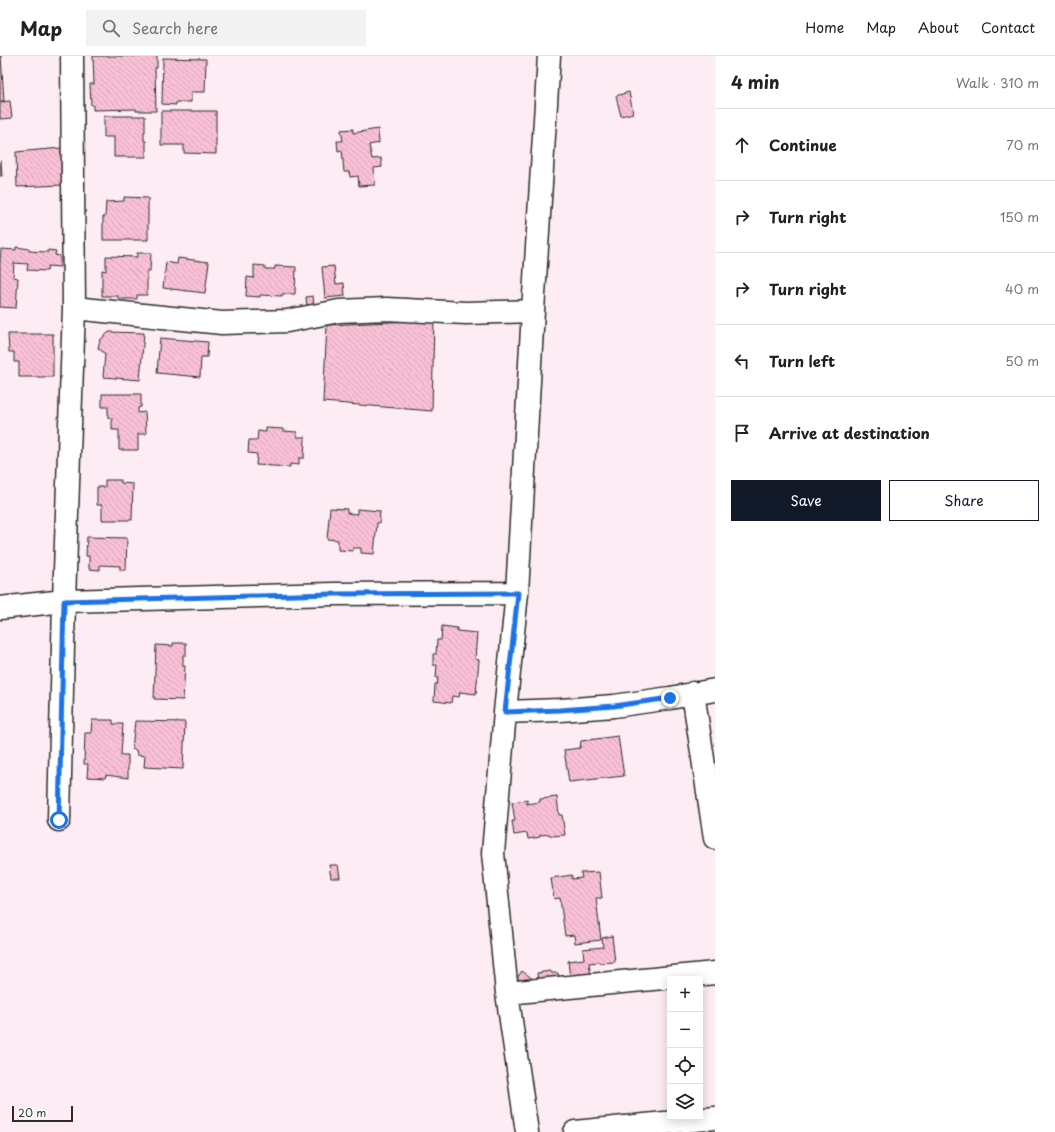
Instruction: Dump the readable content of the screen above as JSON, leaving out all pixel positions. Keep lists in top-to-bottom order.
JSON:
{
  "scale_bar": "20 m",
  "page": {
    "header": "Map",
    "search": "Search here",
    "nav": [
      "Home",
      "Map",
      "About",
      "Contact"
    ],
    "heading": ["4 min", "Walk · 310 m"],
    "list": [
      ["Continue", "70 m"],
      ["Turn right", "150 m"],
      ["Turn right", "40 m"],
      ["Turn left", "50 m"],
      "Arrive at destination"
    ],
    "buttons": ["Save", "Share"],
    "map_buttons": ["+", "−"],
    "scale": "20 m"
  }
}
